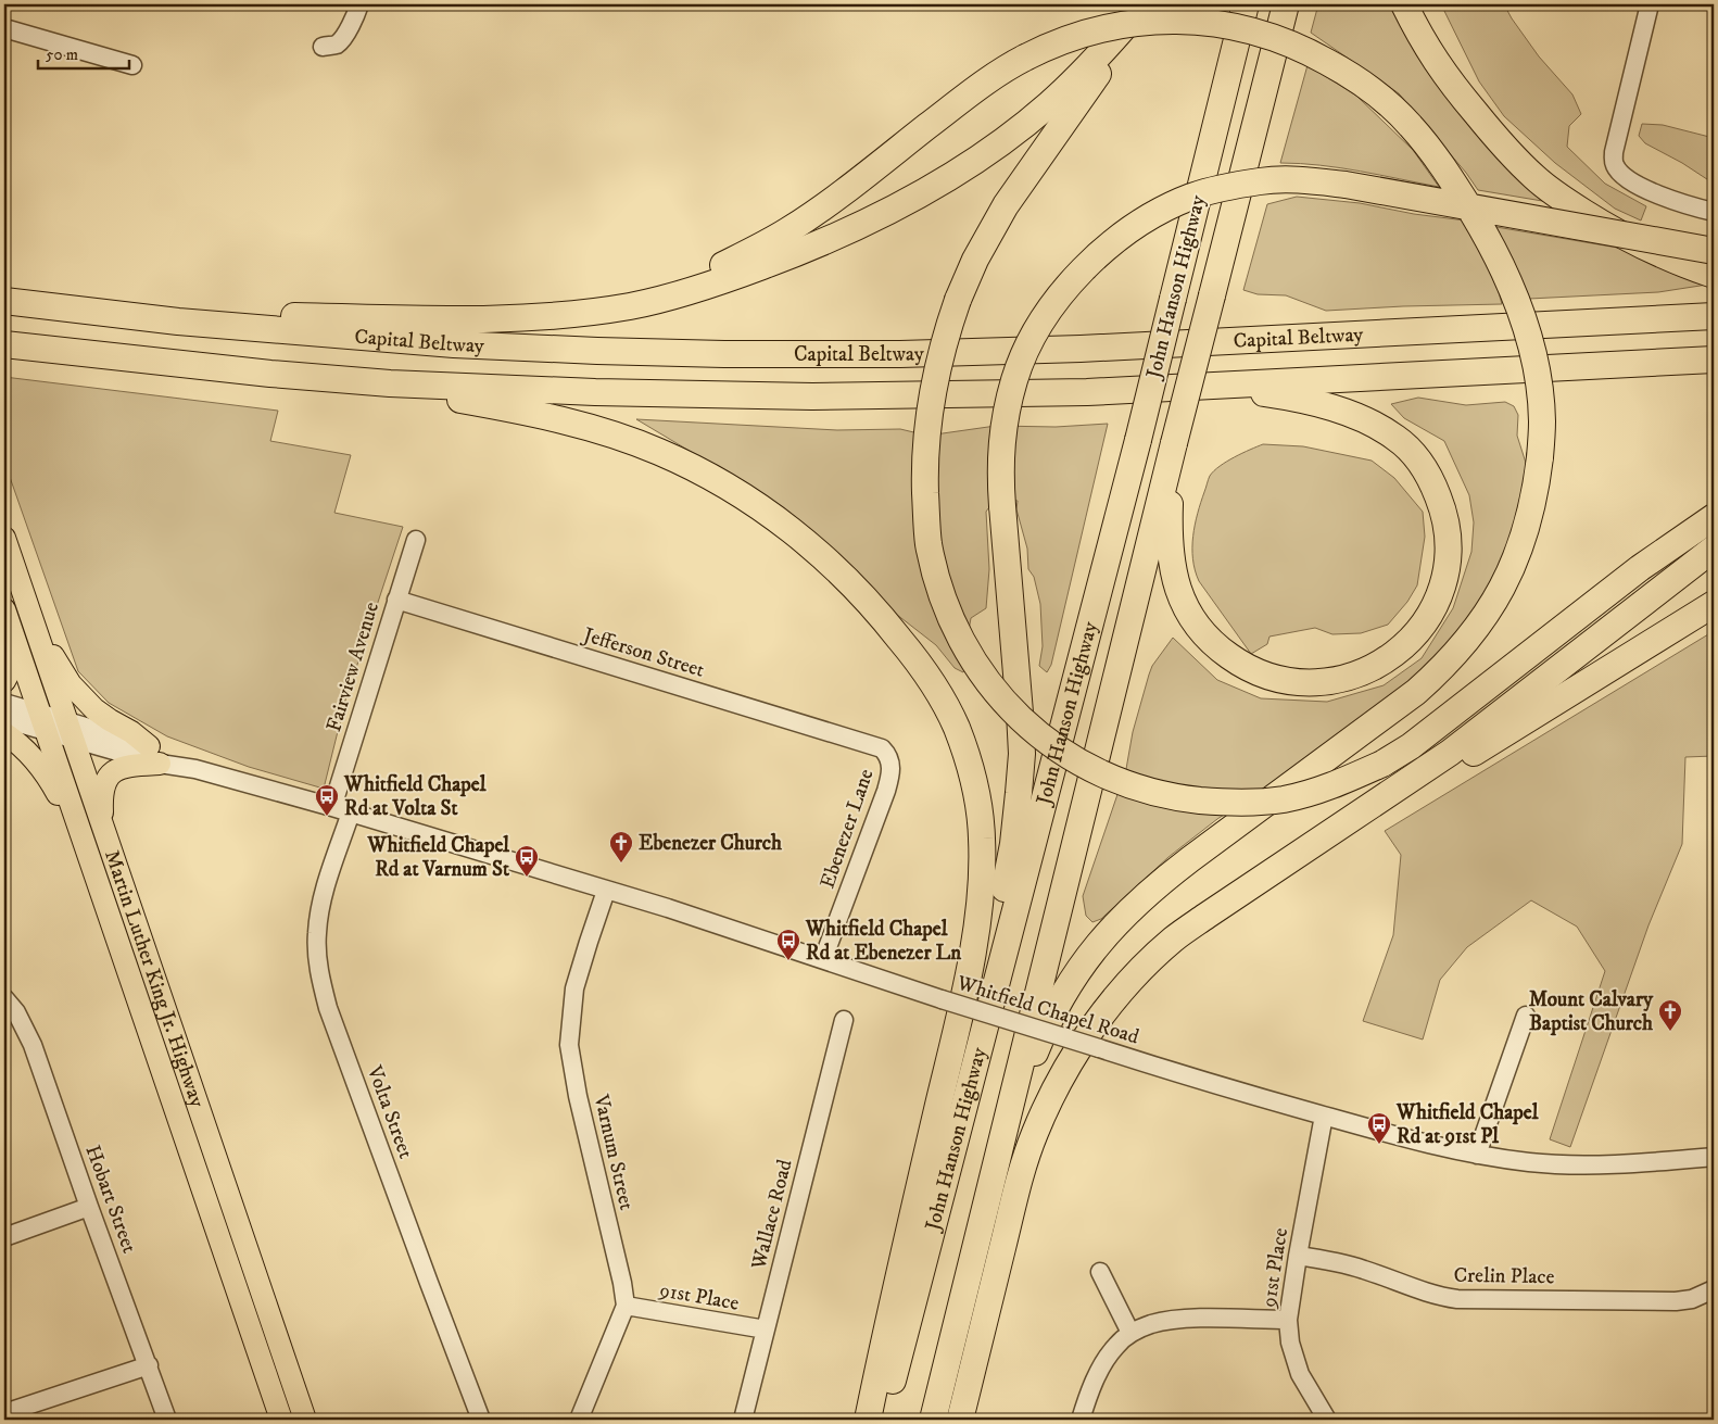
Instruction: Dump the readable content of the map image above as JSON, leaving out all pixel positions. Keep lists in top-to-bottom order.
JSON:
{
  "streets": {
    "highway": ["John Hanson Highway", "Capital Beltway"],
    "main road": ["Martin Luther King Jr. Highway"],
    "street": [
      "Jefferson Street",
      "Fairview Avenue",
      "Ebenezer Lane",
      "Whitfield Chapel Road",
      "Volta Street",
      "Varnum Street",
      "Hobart Street",
      "Wallace Road",
      "91st Place",
      "Crelin Place"
    ]
  },
  "crossings": [
    ["Jefferson Street", "Fairview Avenue"],
    ["Jefferson Street", "Ebenezer Lane"],
    ["Fairview Avenue", "Whitfield Chapel Road"],
    ["Ebenezer Lane", "Whitfield Chapel Road"],
    ["Martin Luther King Jr. Highway", "Whitfield Chapel Road"],
    ["Whitfield Chapel Road", "Volta Street"],
    ["Whitfield Chapel Road", "Varnum Street"],
    ["Whitfield Chapel Road", "91st Place"],
    ["Varnum Street", "91st Place"],
    ["Wallace Road", "91st Place"],
    ["91st Place", "Crelin Place"]
  ],
  "places": {
    "bus stop": [
      "Whitfield Chapel Rd at Volta St",
      "Whitfield Chapel Rd at Varnum St",
      "Whitfield Chapel Rd at Ebenezer Ln",
      "Whitfield Chapel Rd at 91st Pl"
    ],
    "church": ["Ebenezer Church", "Mount Calvary Baptist Church"]
  },
  "scale_bar": "50 m"
}
